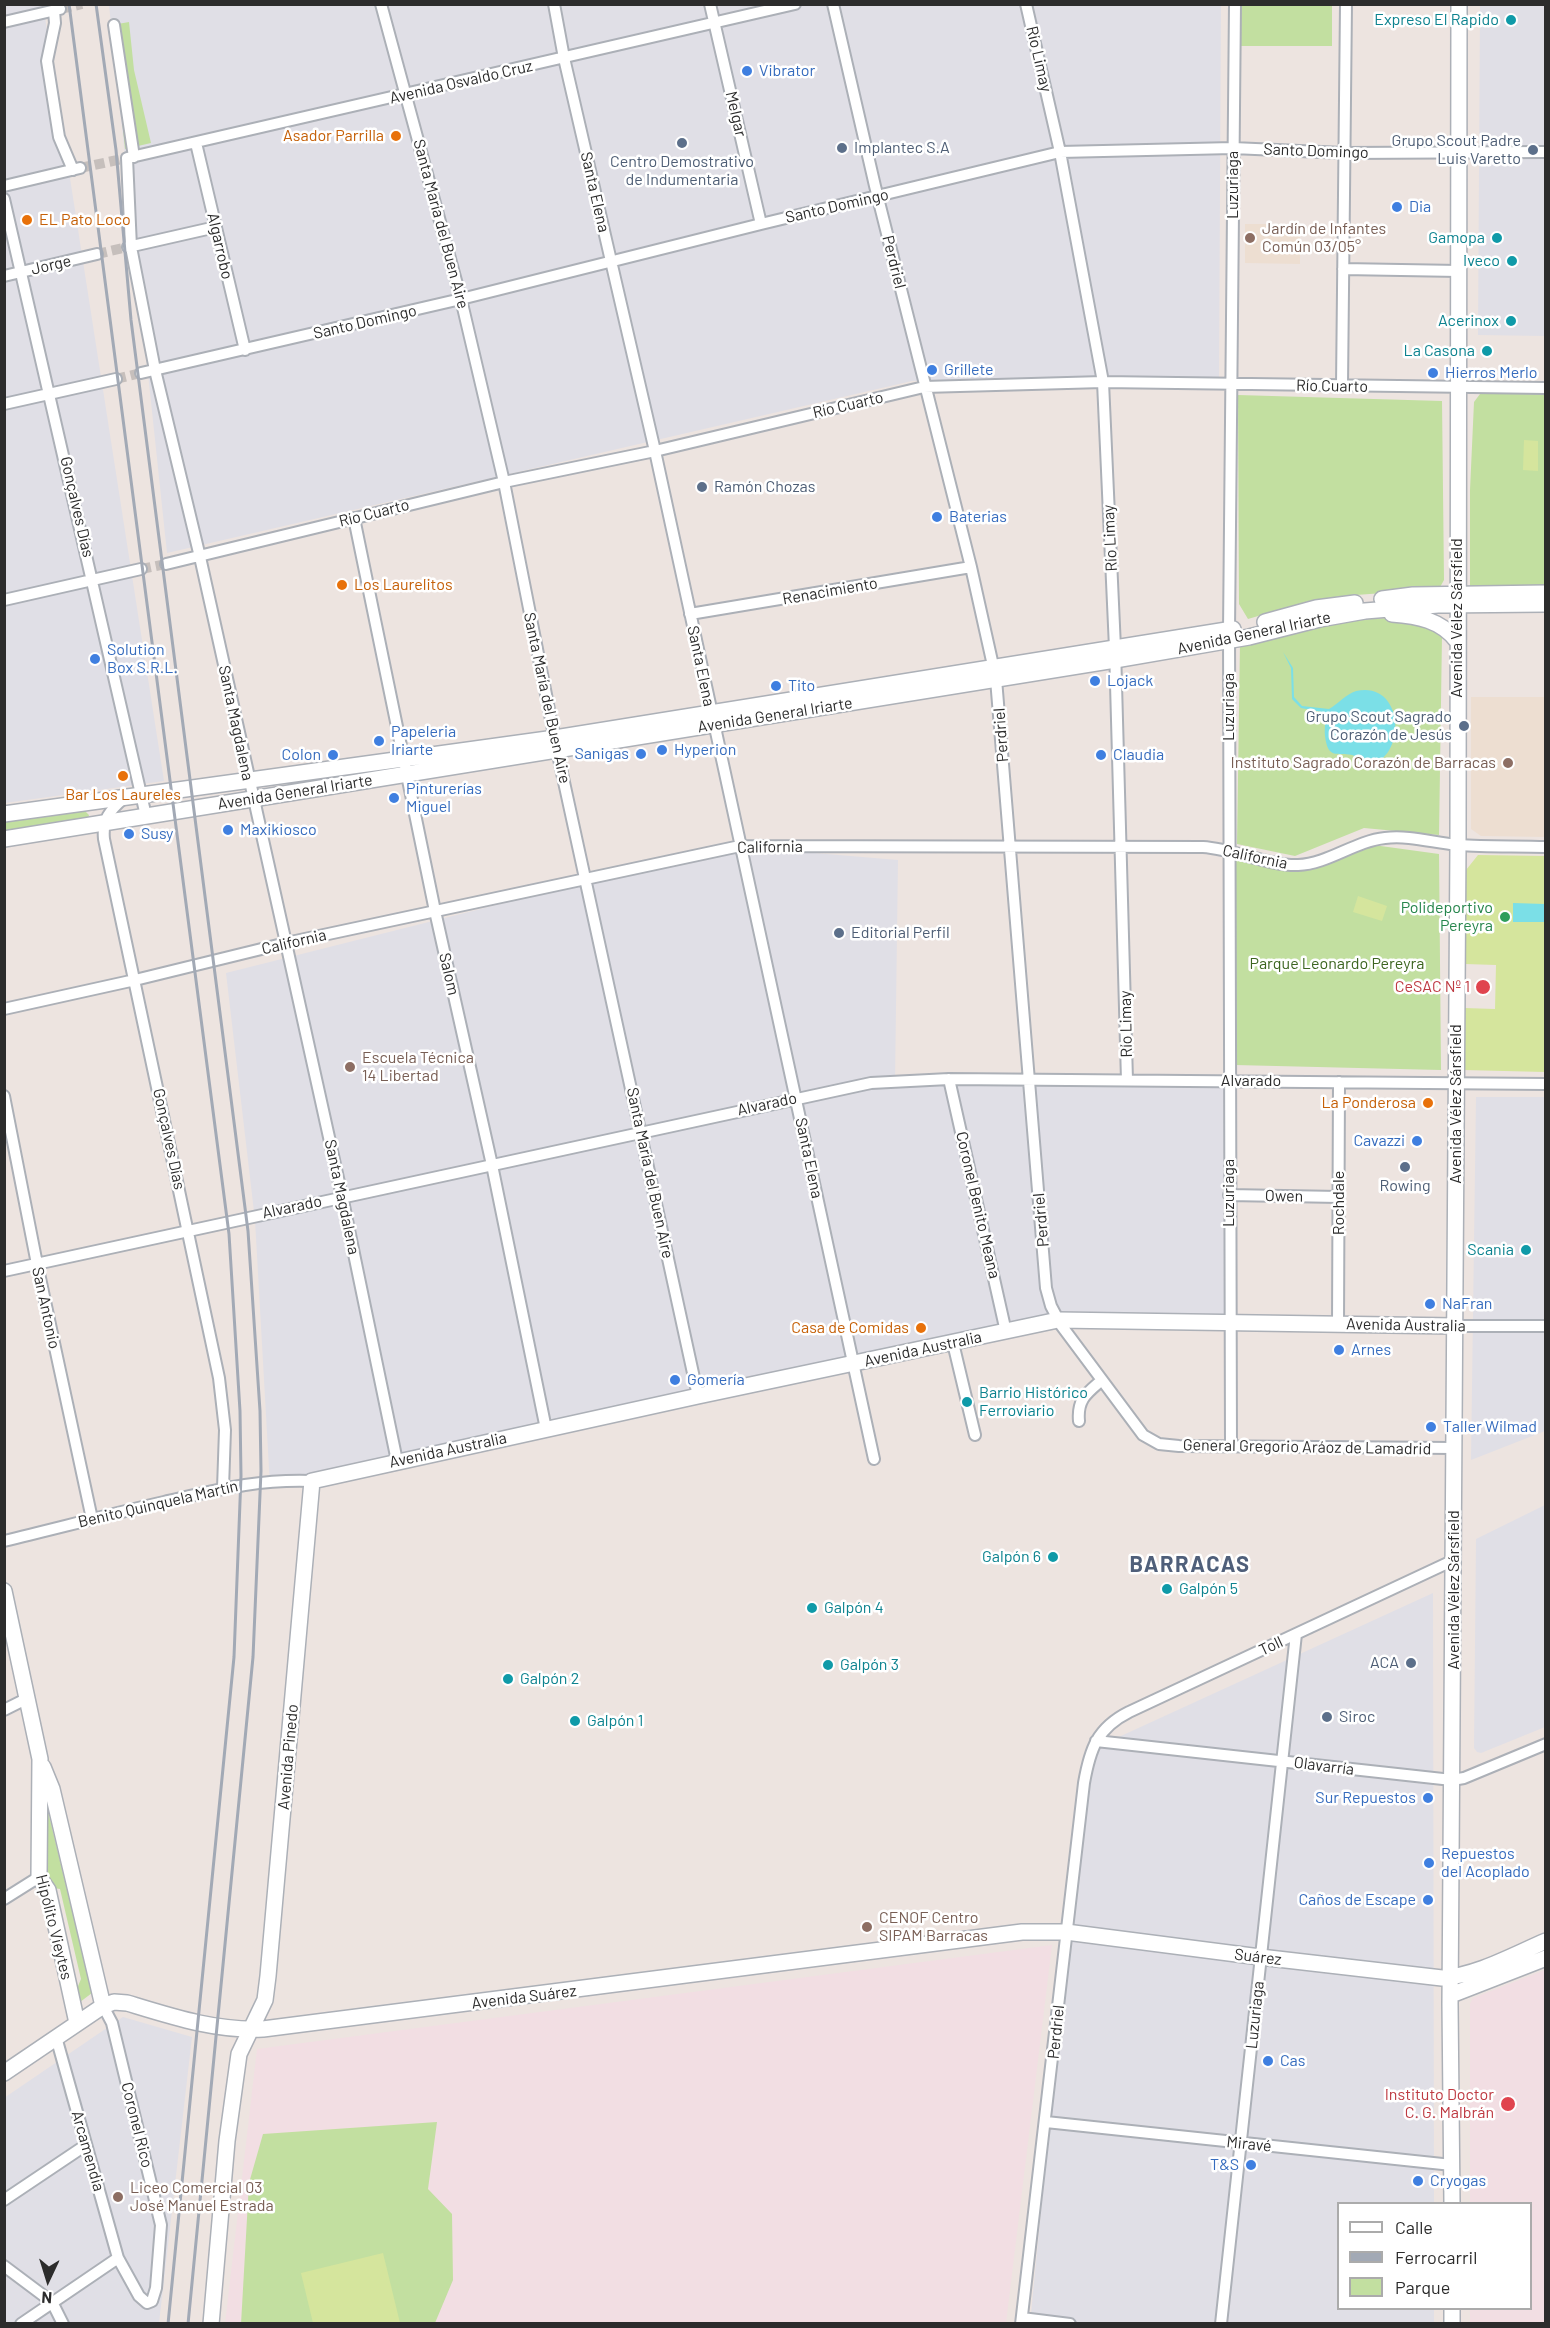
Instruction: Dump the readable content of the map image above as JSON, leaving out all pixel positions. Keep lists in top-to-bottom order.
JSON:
{
  "streets": {
    "main road": [
      "Avenida Vélez Sársfield",
      "Avenida General Iriarte",
      "Avenida Australia",
      "Avenida Pinedo",
      "Hipólito Vieytes",
      "Suárez",
      "Avenida Suárez"
    ],
    "street": [
      "Río Limay",
      "Avenida Osvaldo Cruz",
      "Melgar",
      "Santo Domingo",
      "Luzuriaga",
      "Santa Elena",
      "Santa María del Buen Aire",
      "Algarrobo",
      "Perdriel",
      "Jorge",
      "Río Cuarto",
      "Gonçalves Días",
      "Renacimiento",
      "Santa Magdalena",
      "California",
      "Salom",
      "Alvarado",
      "Owen",
      "Rochdale",
      "Coronel Benito Meana",
      "San Antonio",
      "General Gregorio Aráoz de Lamadrid",
      "Benito Quinquela Martín",
      "Toll",
      "Olavarría",
      "Coronel Rico",
      "Miravé",
      "Arcamendia"
    ]
  },
  "crossings": [
    ["Río Limay", "Santo Domingo"],
    ["Río Limay", "Río Cuarto"],
    ["Río Limay", "Avenida General Iriarte"],
    ["Río Limay", "California"],
    ["Río Limay", "Alvarado"],
    ["Avenida Osvaldo Cruz", "Melgar"],
    ["Avenida Osvaldo Cruz", "Santa Elena"],
    ["Avenida Osvaldo Cruz", "Santa María del Buen Aire"],
    ["Avenida Osvaldo Cruz", "Algarrobo"],
    ["Avenida Osvaldo Cruz", "Santa Magdalena"],
    ["Melgar", "Santo Domingo"],
    ["Santo Domingo", "Luzuriaga"],
    ["Santo Domingo", "Santa Elena"],
    ["Santo Domingo", "Santa María del Buen Aire"],
    ["Santo Domingo", "Algarrobo"],
    ["Santo Domingo", "Perdriel"],
    ["Santo Domingo", "Avenida Vélez Sársfield"],
    ["Santo Domingo", "Santa Magdalena"],
    ["Luzuriaga", "Río Cuarto"],
    ["Luzuriaga", "Avenida General Iriarte"],
    ["Luzuriaga", "California"],
    ["Luzuriaga", "Alvarado"],
    ["Luzuriaga", "Owen"],
    ["Luzuriaga", "Avenida Australia"],
    ["Luzuriaga", "General Gregorio Aráoz de Lamadrid"],
    ["Luzuriaga", "Toll"],
    ["Luzuriaga", "Olavarría"],
    ["Luzuriaga", "Suárez"],
    ["Luzuriaga", "Miravé"],
    ["Santa Elena", "Río Cuarto"],
    ["Santa Elena", "Renacimiento"],
    ["Santa Elena", "Avenida General Iriarte"],
    ["Santa Elena", "California"],
    ["Santa Elena", "Alvarado"],
    ["Santa Elena", "Avenida Australia"],
    ["Santa María del Buen Aire", "Río Cuarto"],
    ["Santa María del Buen Aire", "Avenida General Iriarte"],
    ["Santa María del Buen Aire", "California"],
    ["Santa María del Buen Aire", "Alvarado"],
    ["Santa María del Buen Aire", "Avenida Australia"],
    ["Perdriel", "Río Cuarto"],
    ["Perdriel", "Renacimiento"],
    ["Perdriel", "Avenida General Iriarte"],
    ["Perdriel", "California"],
    ["Perdriel", "Alvarado"],
    ["Perdriel", "Avenida Australia"],
    ["Perdriel", "General Gregorio Aráoz de Lamadrid"],
    ["Perdriel", "Toll"],
    ["Perdriel", "Olavarría"],
    ["Perdriel", "Suárez"],
    ["Perdriel", "Avenida Suárez"],
    ["Perdriel", "Miravé"],
    ["Jorge", "Gonçalves Días"],
    ["Río Cuarto", "Avenida Vélez Sársfield"],
    ["Río Cuarto", "Santa Magdalena"],
    ["Río Cuarto", "Salom"],
    ["Gonçalves Días", "Avenida General Iriarte"],
    ["Gonçalves Días", "California"],
    ["Gonçalves Días", "Alvarado"],
    ["Gonçalves Días", "Benito Quinquela Martín"],
    ["Avenida Vélez Sársfield", "Avenida General Iriarte"],
    ["Avenida Vélez Sársfield", "California"],
    ["Avenida Vélez Sársfield", "Alvarado"],
    ["Avenida Vélez Sársfield", "Avenida Australia"],
    ["Avenida Vélez Sársfield", "General Gregorio Aráoz de Lamadrid"],
    ["Avenida Vélez Sársfield", "Toll"],
    ["Avenida Vélez Sársfield", "Olavarría"],
    ["Avenida Vélez Sársfield", "Suárez"],
    ["Avenida Vélez Sársfield", "Miravé"],
    ["Avenida General Iriarte", "Santa Magdalena"],
    ["Avenida General Iriarte", "Salom"],
    ["Santa Magdalena", "California"],
    ["Santa Magdalena", "Alvarado"],
    ["Santa Magdalena", "Avenida Australia"],
    ["California", "Salom"],
    ["Salom", "Alvarado"],
    ["Salom", "Avenida Australia"],
    ["Alvarado", "Rochdale"],
    ["Alvarado", "Coronel Benito Meana"],
    ["Alvarado", "San Antonio"],
    ["Owen", "Rochdale"],
    ["Rochdale", "Avenida Australia"],
    ["Coronel Benito Meana", "Avenida Australia"],
    ["San Antonio", "Benito Quinquela Martín"],
    ["Avenida Australia", "Benito Quinquela Martín"],
    ["Avenida Australia", "Avenida Pinedo"],
    ["Benito Quinquela Martín", "Avenida Pinedo"],
    ["Toll", "Olavarría"],
    ["Avenida Pinedo", "Avenida Suárez"],
    ["Hipólito Vieytes", "Avenida Suárez"],
    ["Hipólito Vieytes", "Coronel Rico"],
    ["Suárez", "Avenida Suárez"],
    ["Avenida Suárez", "Coronel Rico"],
    ["Coronel Rico", "Arcamendia"]
  ],
  "districts": ["BARRACAS"],
  "parks": ["Parque Leonardo Pereyra"],
  "places": [
    "Expreso El Rapido",
    "Vibrator",
    "Asador Parrilla",
    "Centro Demostrativo de Indumentaria",
    "Implantec S.A",
    "Grupo Scout Padre Luis Varetto",
    "Dia",
    "EL Pato Loco",
    "Jardín de Infantes Común 03/05°",
    "Gamopa",
    "Iveco",
    "Acerinox",
    "La Casona",
    "Grillete",
    "Hierros Merlo",
    "Ramón Chozas",
    "Baterias",
    "Los Laurelitos",
    "Solution Box S.R.L.",
    "Lojack",
    "Tito",
    "Grupo Scout Sagrado Corazón de Jesús",
    "Papeleria Iriarte",
    "Hyperion",
    "Sanigas",
    "Colon",
    "Claudia",
    "Instituto Sagrado Corazón de Barracas",
    "Bar Los Laureles",
    "Pinturerías Miguel",
    "Maxikiosco",
    "Susy",
    "Polideportivo Pereyra",
    "Editorial Perfil",
    "CeSAC Nº 1",
    "Escuela Técnica 14 Libertad",
    "La Ponderosa",
    "Cavazzi",
    "Rowing",
    "Scania",
    "NaFran",
    "Casa de Comidas",
    "Arnes",
    "Gomería",
    "Barrio Histórico Ferroviario",
    "Taller Wilmad",
    "Galpón 6",
    "Galpón 5",
    "Galpón 4",
    "ACA",
    "Galpón 3",
    "Galpón 2",
    "Siroc",
    "Galpón 1",
    "Sur Repuestos",
    "Repuestos del Acoplado",
    "Caños de Escape",
    "CENOF Centro SIPAM Barracas",
    "Cas",
    "Instituto Doctor C. G. Malbrán",
    "T&S",
    "Cryogas",
    "Liceo Comercial 03 José Manuel Estrada"
  ],
  "legend": ["Calle", "Ferrocarril", "Parque"],
  "north": "bottom"
}
